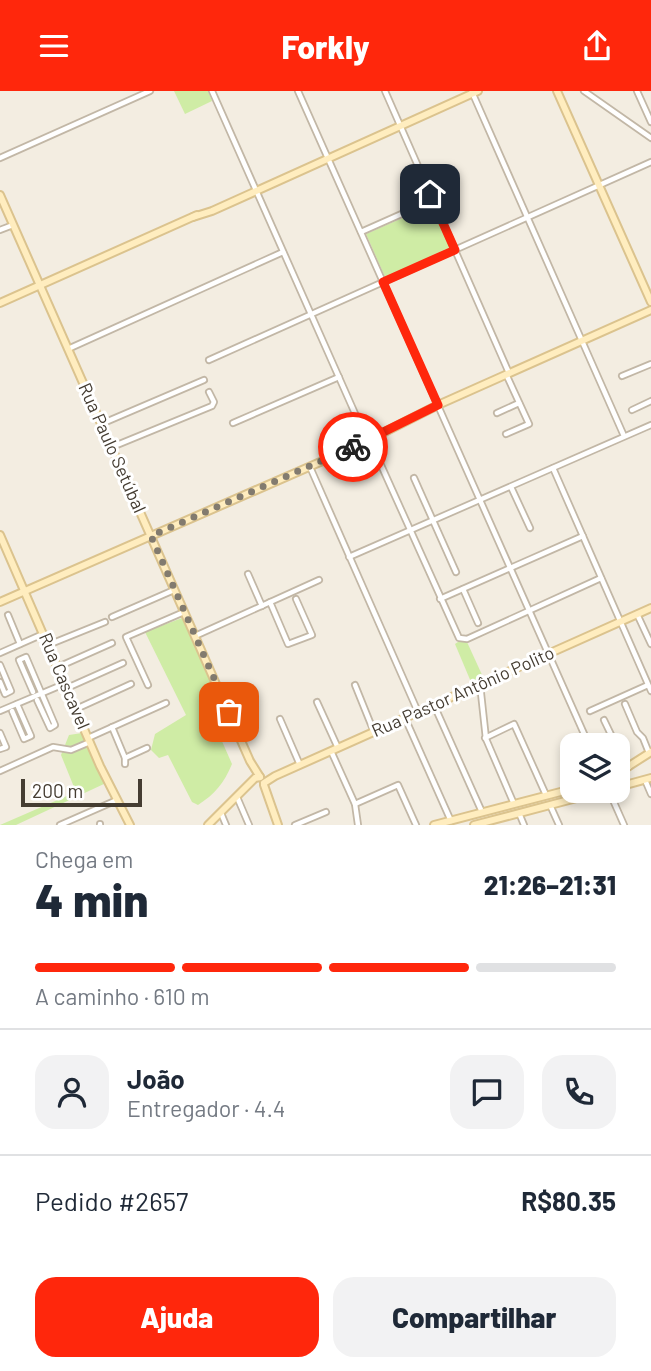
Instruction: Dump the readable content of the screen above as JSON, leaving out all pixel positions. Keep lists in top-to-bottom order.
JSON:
{
  "streets": {
    "main road": ["Rua Paulo Setúbal", "Rua Cascavel", "Rua Pastor Antônio Polito"]
  },
  "crossings": [
    ["Rua Paulo Setúbal", "Rua Pastor Antônio Polito"]
  ],
  "scale_bar": "200 m",
  "page": {
    "header": "Forkly",
    "scale": "200 m",
    "heading": ["4 min", "Chega em", "21:26–21:31"],
    "panel": [
      "João",
      "Entregador · 4.4",
      "Pedido #2657",
      "R$80.35"
    ],
    "bar": "A caminho · 610 m",
    "buttons": ["Ajuda", "Compartilhar"]
  }
}
